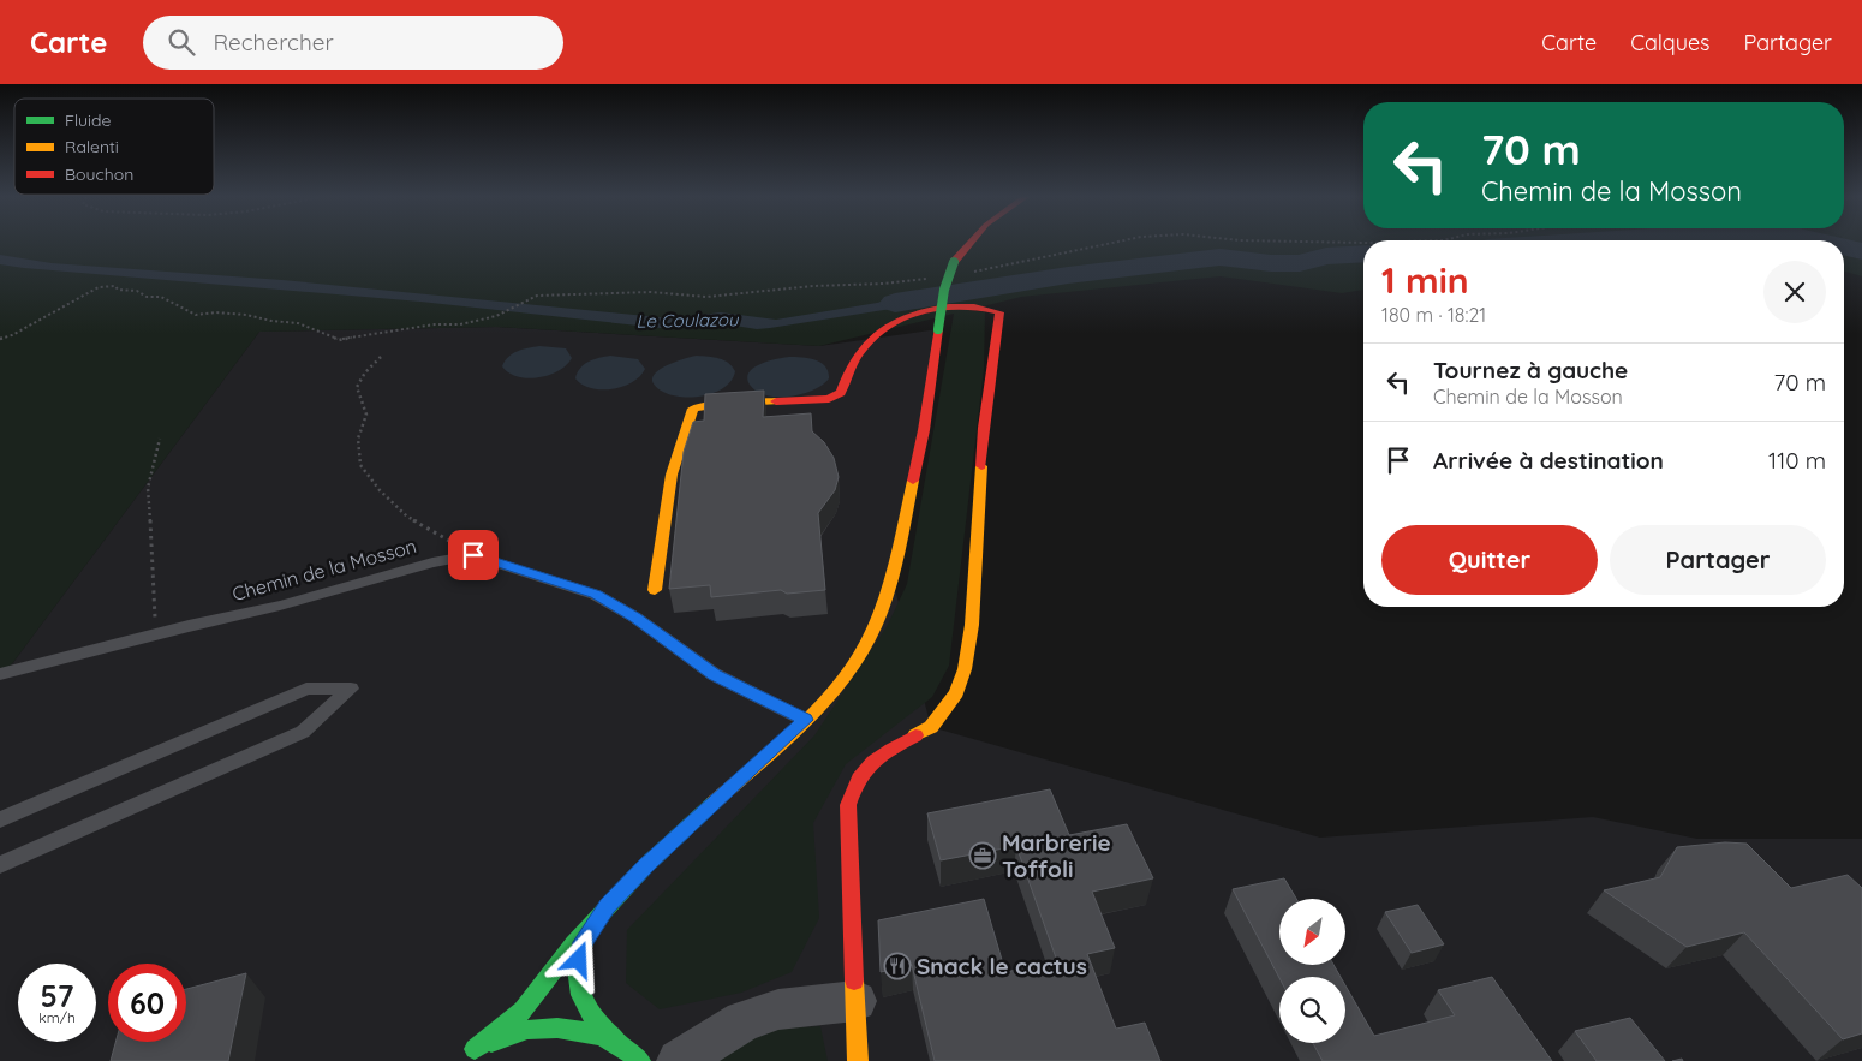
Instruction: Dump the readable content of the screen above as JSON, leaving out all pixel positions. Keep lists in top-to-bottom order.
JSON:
{
  "streets": {
    "lane": ["Chemin de la Mosson"]
  },
  "water": ["Le Coulazou"],
  "places": {
    "office": ["Marbrerie Toffoli"],
    "restaurant": ["Snack le cactus"]
  },
  "legend": ["Fluide", "Ralenti", "Bouchon"],
  "north": "bottom left",
  "page": {
    "header": "Carte",
    "search": "Rechercher",
    "nav": ["Carte", "Calques", "Partager"],
    "turn": ["70 m", "Chemin de la Mosson"],
    "heading": ["1 min", "180 m · 18:21"],
    "list": [
      {
        "name": "Tournez à gauche",
        "note": "Chemin de la Mosson",
        "value": "70 m"
      },
      {
        "name": "Arrivée à destination",
        "value": "110 m"
      }
    ],
    "buttons": ["Quitter", "Partager"],
    "speed": "57 km/h",
    "limit": "60"
  }
}
